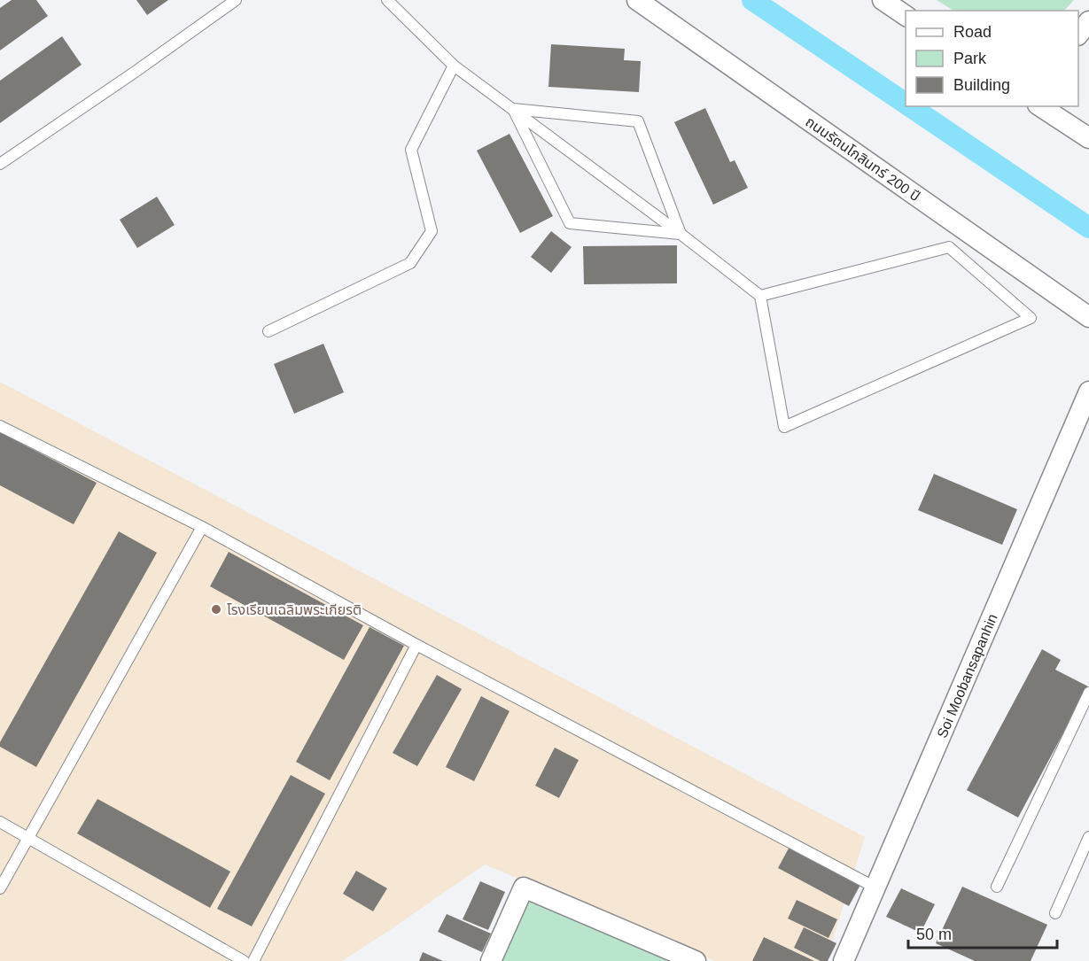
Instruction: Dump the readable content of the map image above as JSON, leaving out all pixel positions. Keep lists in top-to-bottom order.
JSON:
{
  "streets": {
    "street": ["ถนนรัตนโกสินทร์ 200 ปี", "Soi Moobansapanhin"]
  },
  "places": ["โรงเรียนเฉลิมพระเกียรติ"],
  "legend": ["Road", "Park", "Building"],
  "scale_bar": "50 m"
}
